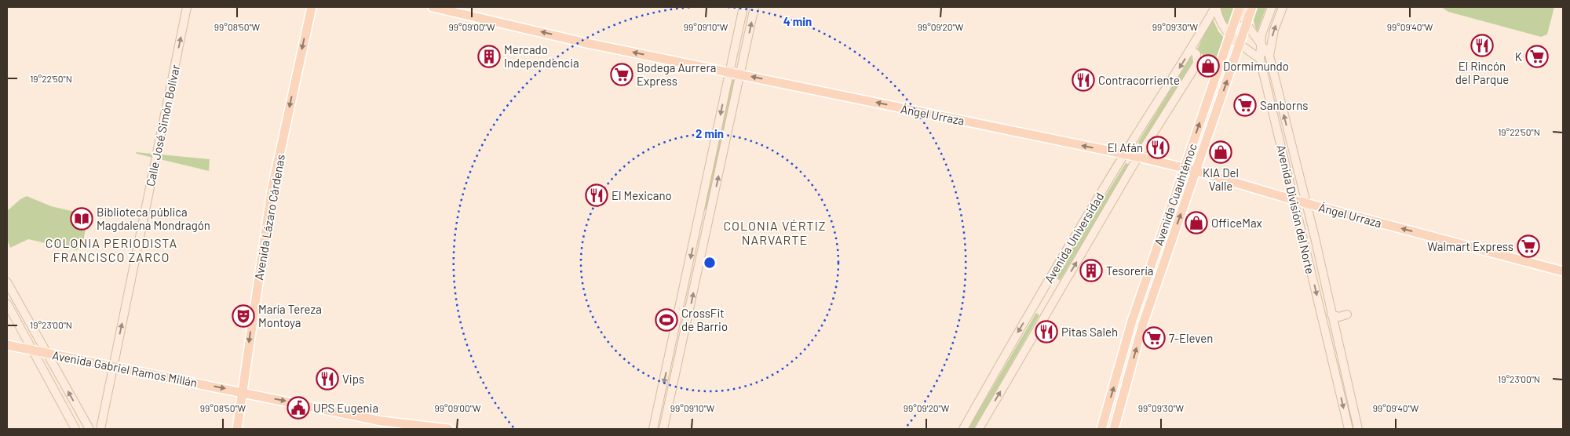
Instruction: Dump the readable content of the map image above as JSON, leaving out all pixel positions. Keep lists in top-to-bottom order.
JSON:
{
  "streets": {
    "main road": [
      "Ángel Urraza",
      "Calle José Simón Bolívar",
      "Avenida Cuauhtémoc",
      "Avenida División del Norte",
      "Avenida Lázaro Cárdenas",
      "Avenida Universidad",
      "Avenida Gabriel Ramos Millán"
    ]
  },
  "crossings": [
    ["Ángel Urraza", "Avenida Cuauhtémoc"],
    ["Ángel Urraza", "Avenida División del Norte"],
    ["Ángel Urraza", "Avenida Universidad"],
    ["Calle José Simón Bolívar", "Avenida Gabriel Ramos Millán"],
    ["Avenida Cuauhtémoc", "Avenida División del Norte"],
    ["Avenida Lázaro Cárdenas", "Avenida Gabriel Ramos Millán"]
  ],
  "one_way": [
    "Ángel Urraza",
    "Calle José Simón Bolívar",
    "Avenida Cuauhtémoc",
    "Avenida Lázaro Cárdenas",
    "Avenida Gabriel Ramos Millán"
  ],
  "districts": ["COLONIA VÉRTIZ NARVARTE", "COLONIA PERIODISTA FRANCISCO ZARCO"],
  "places": {
    "restaurant": [
      "El Rincón del Parque",
      "Contracorriente",
      "El Afán",
      "El Mexicano",
      "Pitas Saleh",
      "Vips"
    ],
    "building": ["Mercado Independencia", "Tesorería"],
    "supermarket": [
      "K",
      "Bodega Aurrera Express",
      "Sanborns",
      "Walmart Express",
      "7-Eleven"
    ],
    "shop": ["Dormimundo", "KIA Del Valle", "OfficeMax"],
    "library": ["Biblioteca pública Magdalena Mondragón"],
    "theatre": ["María Tereza Montoya"],
    "sports": ["CrossFit de Barrio"],
    "public building": ["UPS Eugenia"]
  },
  "coordinates": [
    "99°08'50\"W",
    "99°09'00\"W",
    "99°09'10\"W",
    "99°09'20\"W",
    "99°09'30\"W",
    "99°09'40\"W",
    "19°22'50\"N",
    "19°23'00\"N"
  ],
  "rings": ["4 min", "2 min"]
}
